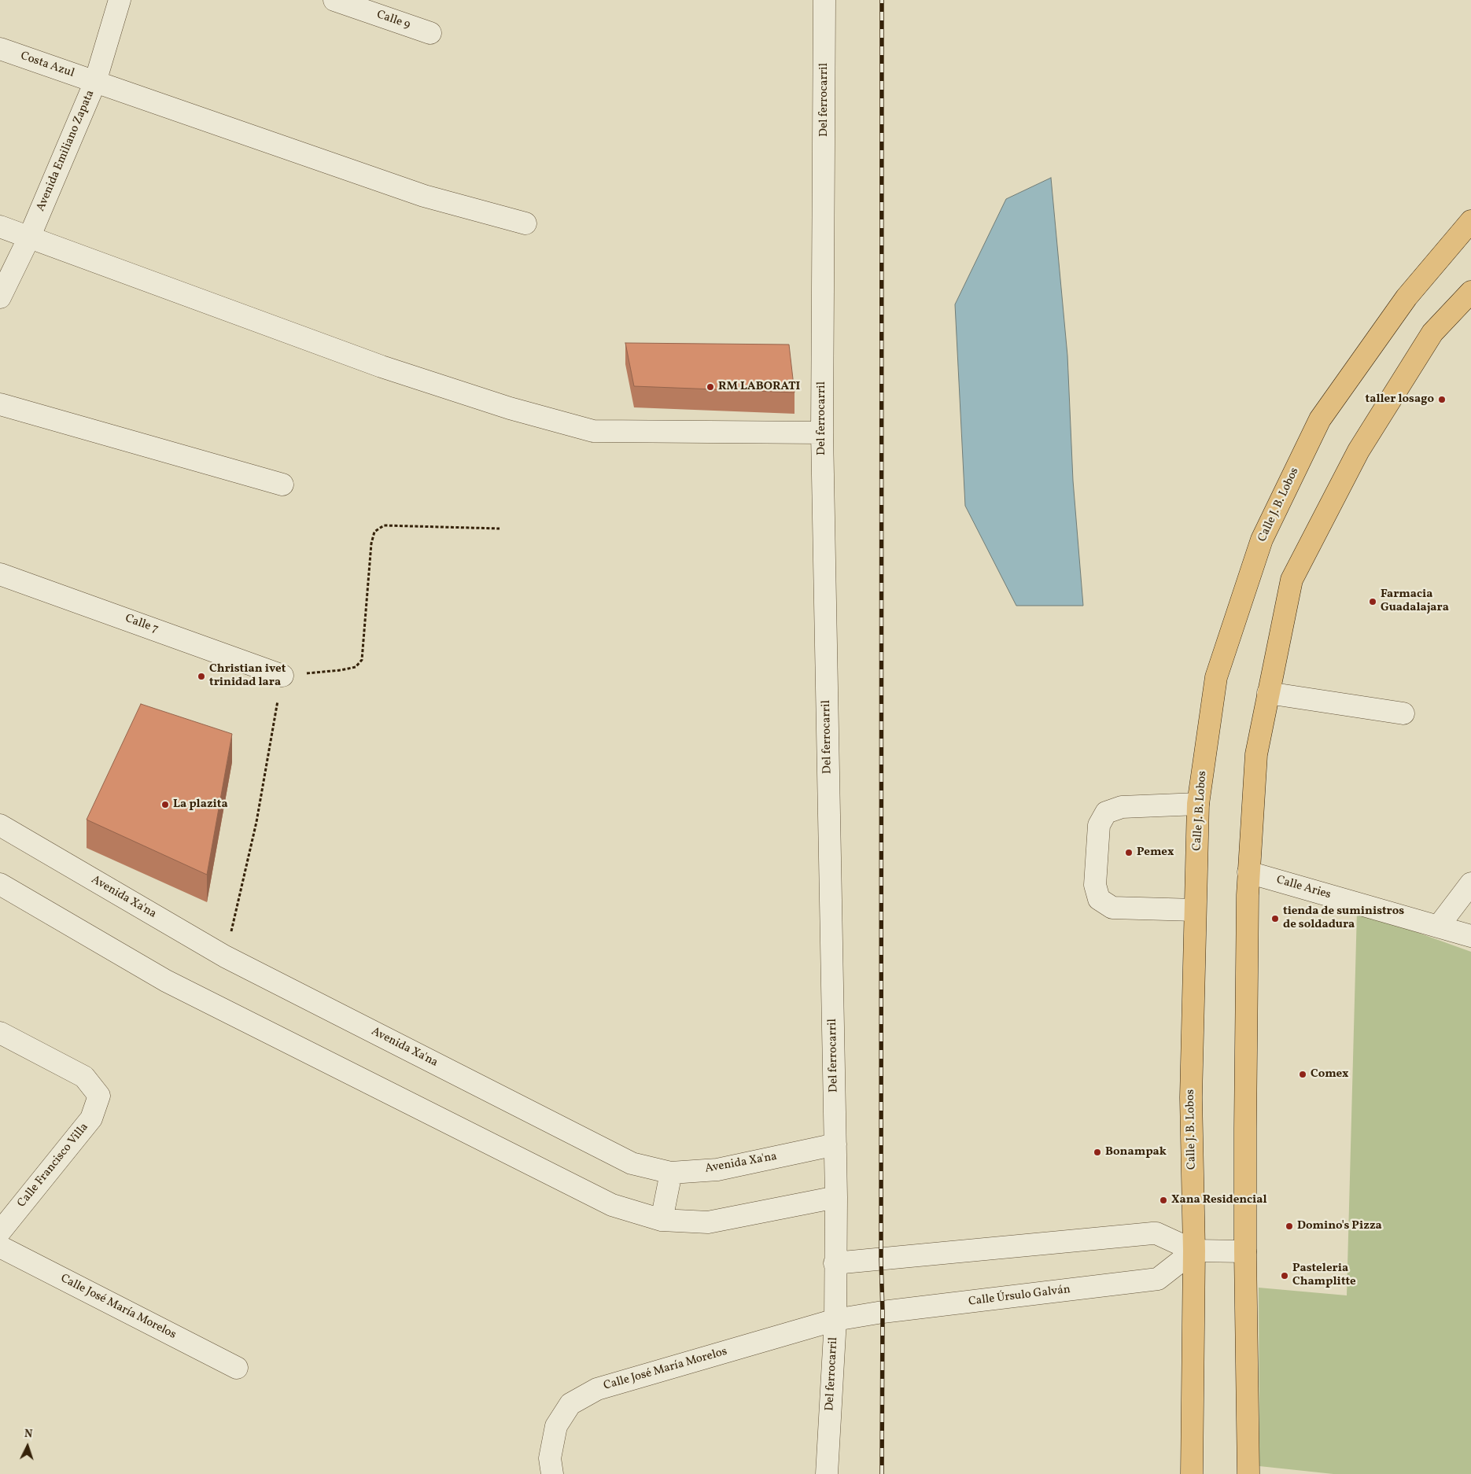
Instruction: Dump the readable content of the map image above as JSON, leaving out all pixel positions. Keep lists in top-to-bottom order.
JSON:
{
  "streets": {
    "main road": ["Calle J. B. Lobos"],
    "street": [
      "Calle 9",
      "Costa Azul",
      "Del ferrocarril",
      "Avenida Emiliano Zapata",
      "Calle 7",
      "Calle Aries",
      "Avenida Xa'na",
      "Calle Francisco Villa",
      "Calle Úrsulo Galván",
      "Calle José María Morelos"
    ]
  },
  "crossings": [
    ["Costa Azul", "Avenida Emiliano Zapata"],
    ["Del ferrocarril", "Avenida Xa'na"],
    ["Del ferrocarril", "Calle Úrsulo Galván"],
    ["Del ferrocarril", "Calle José María Morelos"],
    ["Calle J. B. Lobos", "Calle Úrsulo Galván"],
    ["Calle Úrsulo Galván", "Calle José María Morelos"]
  ],
  "places": [
    "RM LABORATI",
    "taller losago",
    "Farmacia Guadalajara",
    "Christian ivet trinidad lara",
    "La plazita",
    "Pemex",
    "tienda de suministros de soldadura",
    "Comex",
    "Bonampak",
    "Xana Residencial",
    "Domino's Pizza",
    "Pasteleria Champlitte"
  ],
  "north": "top"
}
